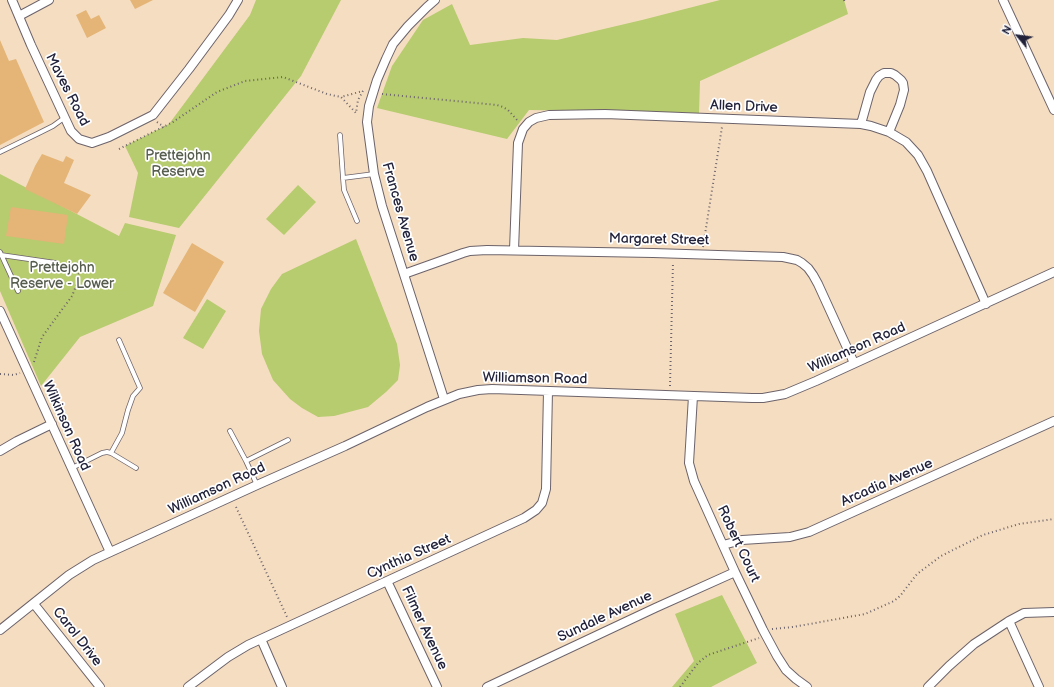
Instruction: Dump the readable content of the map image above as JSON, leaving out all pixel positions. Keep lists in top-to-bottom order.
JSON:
{
  "streets": {
    "street": [
      "Maves Road",
      "Allen Drive",
      "Frances Avenue",
      "Margaret Street",
      "Williamson Road",
      "Wilkinson Road",
      "Arcadia Avenue",
      "Robert Court",
      "Cynthia Street",
      "Sundale Avenue",
      "Filmer Avenue",
      "Carol Drive"
    ]
  },
  "crossings": [
    ["Allen Drive", "Margaret Street"],
    ["Allen Drive", "Williamson Road"],
    ["Frances Avenue", "Margaret Street"],
    ["Frances Avenue", "Williamson Road"],
    ["Margaret Street", "Williamson Road"],
    ["Williamson Road", "Wilkinson Road"],
    ["Williamson Road", "Robert Court"],
    ["Williamson Road", "Cynthia Street"],
    ["Williamson Road", "Carol Drive"],
    ["Arcadia Avenue", "Robert Court"],
    ["Robert Court", "Sundale Avenue"],
    ["Cynthia Street", "Filmer Avenue"]
  ],
  "parks": ["Prettejohn Reserve", "Prettejohn Reserve - Lower"],
  "north": "top left"
}
